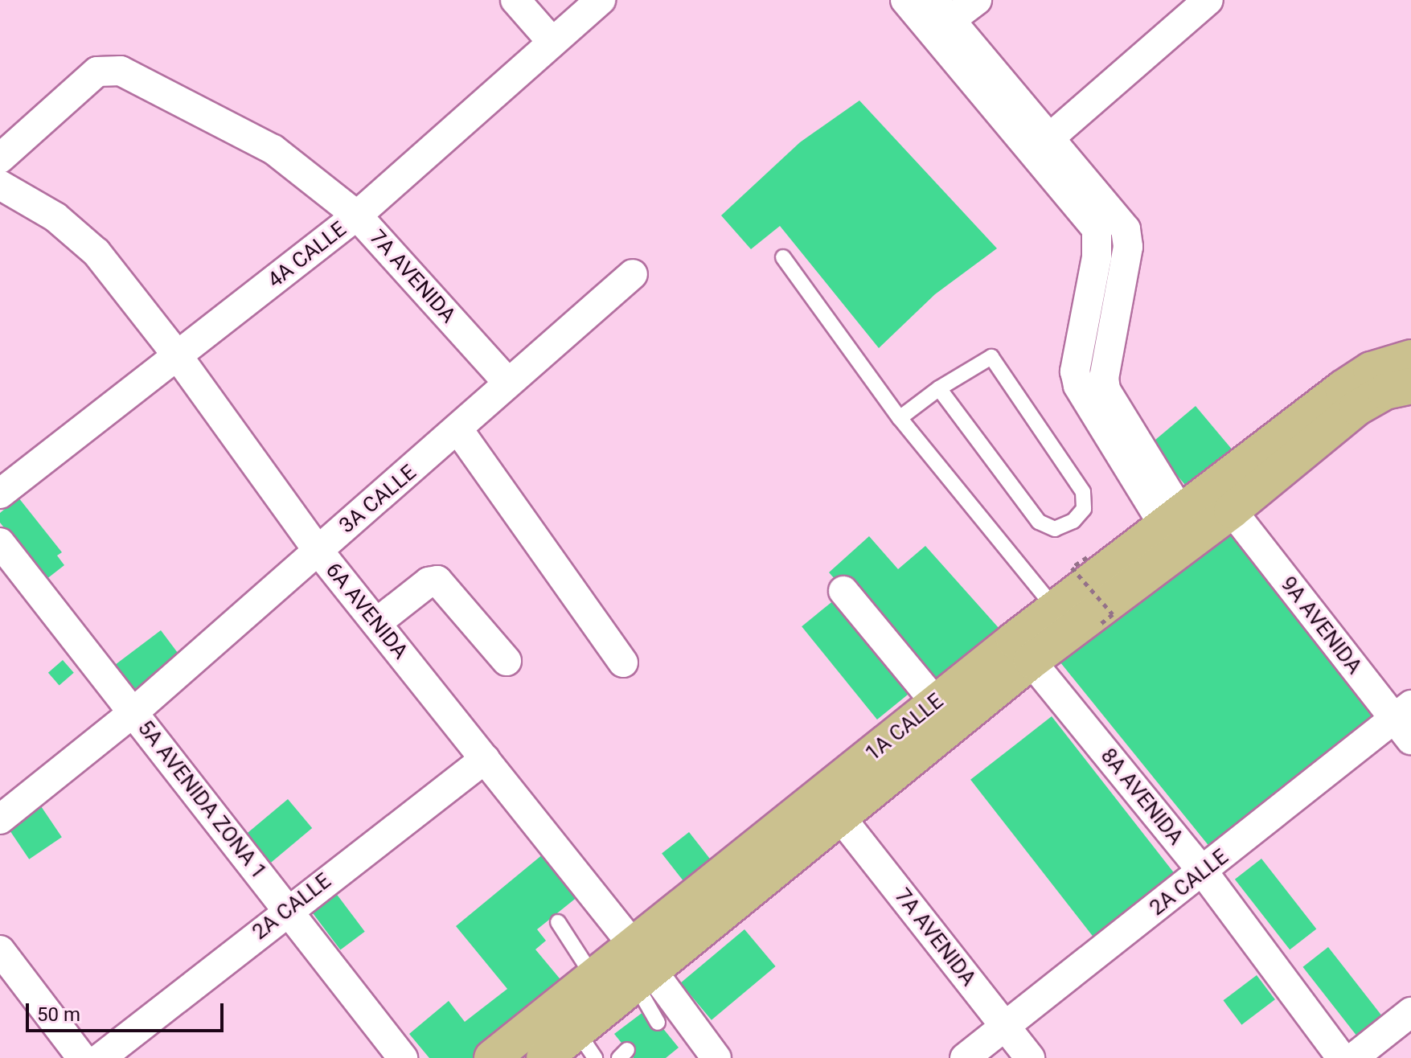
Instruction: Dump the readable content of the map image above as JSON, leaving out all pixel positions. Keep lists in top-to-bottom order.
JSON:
{
  "streets": {
    "main road": ["1A CALLE"],
    "street": [
      "4A CALLE",
      "7A AVENIDA",
      "3A CALLE",
      "6A AVENIDA",
      "9A AVENIDA",
      "8A AVENIDA",
      "5A AVENIDA ZONA 1",
      "2A CALLE"
    ]
  },
  "crossings": [
    ["4A CALLE", "7A AVENIDA"],
    ["4A CALLE", "6A AVENIDA"],
    ["7A AVENIDA", "3A CALLE"],
    ["7A AVENIDA", "1A CALLE"],
    ["7A AVENIDA", "2A CALLE"],
    ["3A CALLE", "6A AVENIDA"],
    ["3A CALLE", "5A AVENIDA ZONA 1"],
    ["6A AVENIDA", "1A CALLE"],
    ["6A AVENIDA", "2A CALLE"],
    ["9A AVENIDA", "1A CALLE"],
    ["9A AVENIDA", "2A CALLE"],
    ["1A CALLE", "8A AVENIDA"],
    ["8A AVENIDA", "2A CALLE"],
    ["5A AVENIDA ZONA 1", "2A CALLE"]
  ],
  "scale_bar": "50 m"
}
